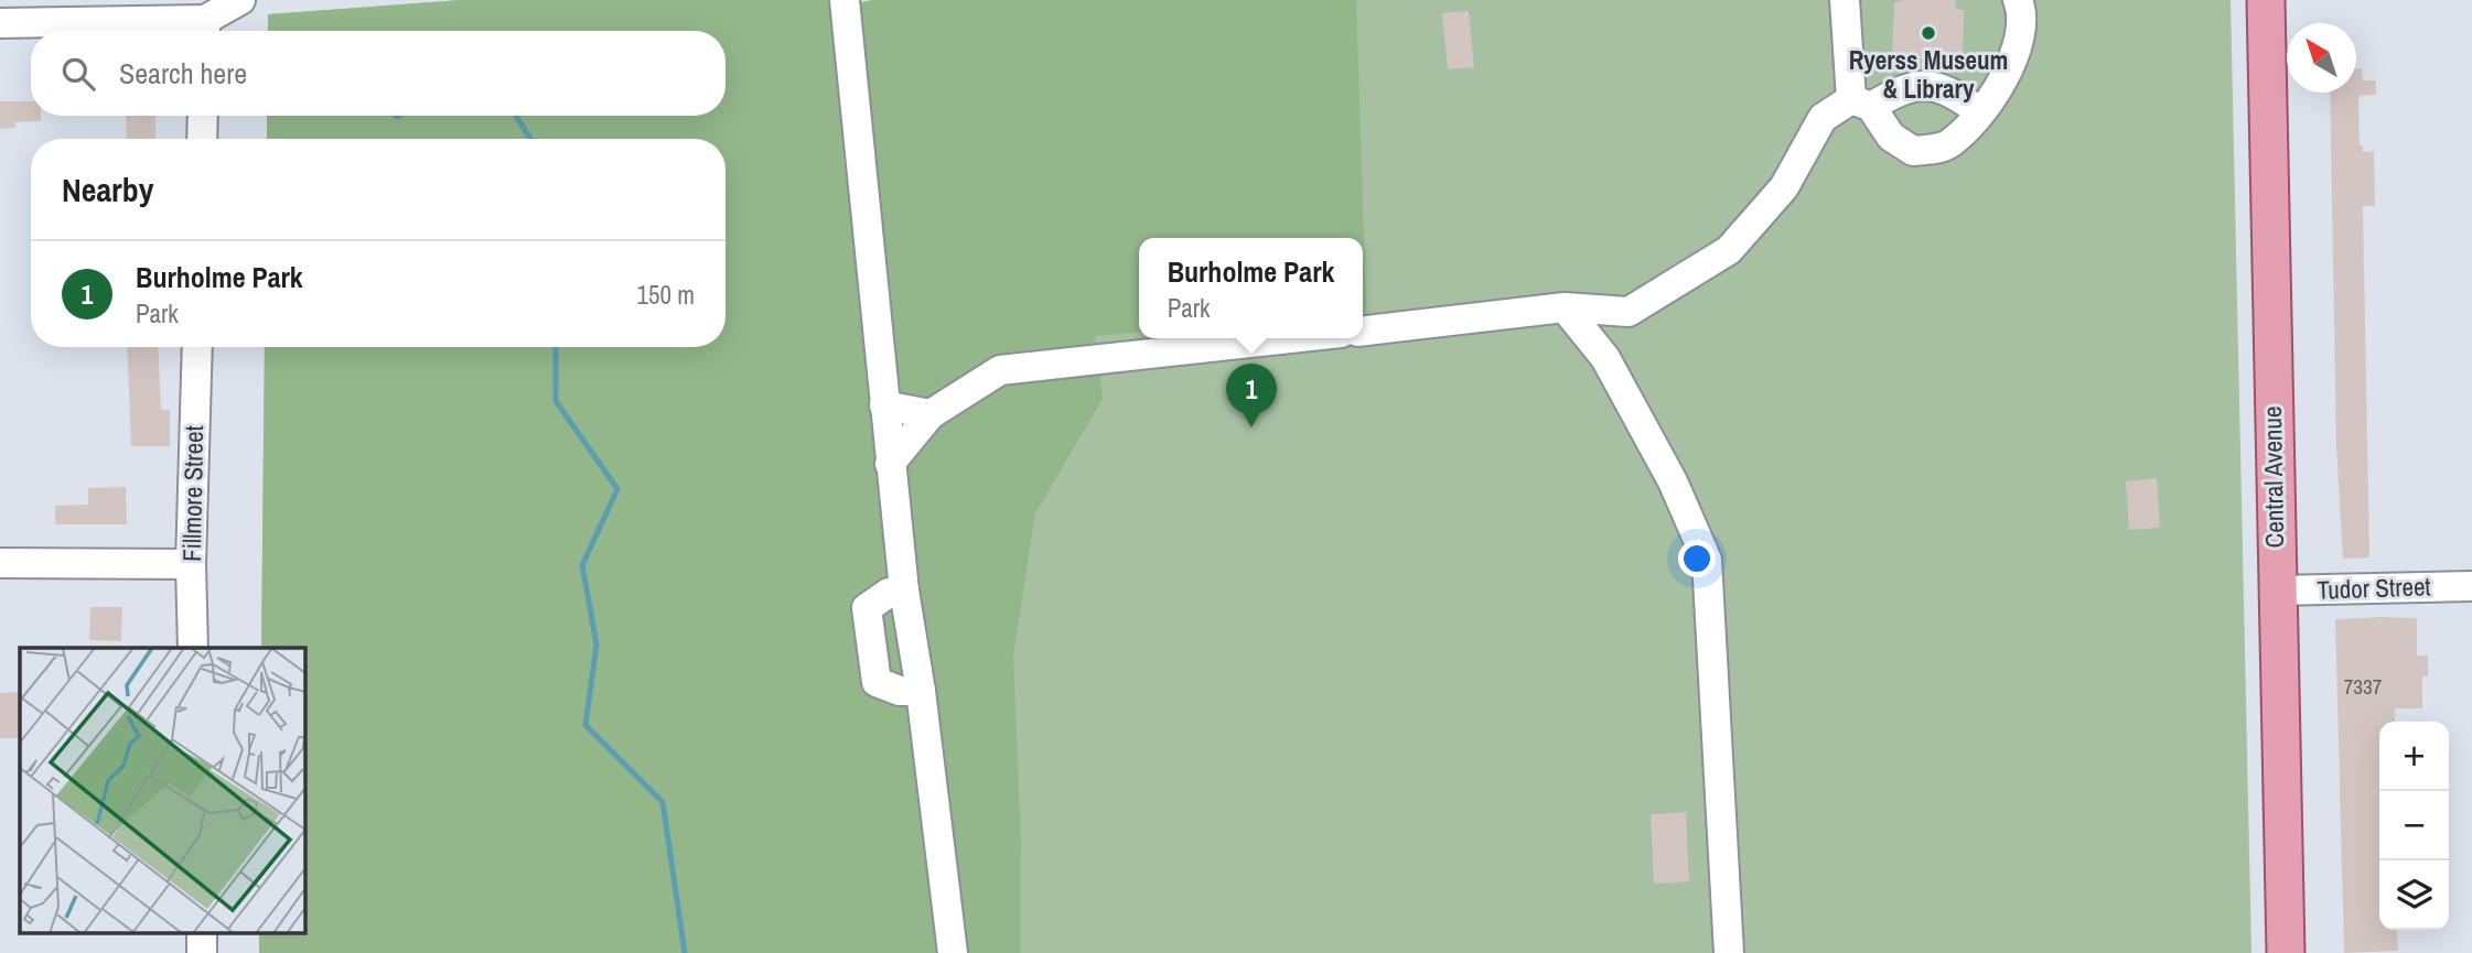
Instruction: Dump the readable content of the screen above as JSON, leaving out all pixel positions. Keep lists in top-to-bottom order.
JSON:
{
  "streets": {
    "main road": ["Central Avenue"],
    "street": ["Fillmore Street", "Tudor Street"]
  },
  "crossings": [
    ["Central Avenue", "Tudor Street"]
  ],
  "places": ["Ryerss Museum & Library"],
  "house_numbers": ["7337"],
  "north": "top left",
  "page": {
    "search": "Search here",
    "heading": "Nearby",
    "popup": ["Burholme Park", "Park"],
    "list": [
      {
        "mark": "1",
        "name": "Burholme Park",
        "note": "Park",
        "value": "150 m"
      }
    ],
    "pins": "1",
    "map_buttons": ["+", "−"]
  }
}
